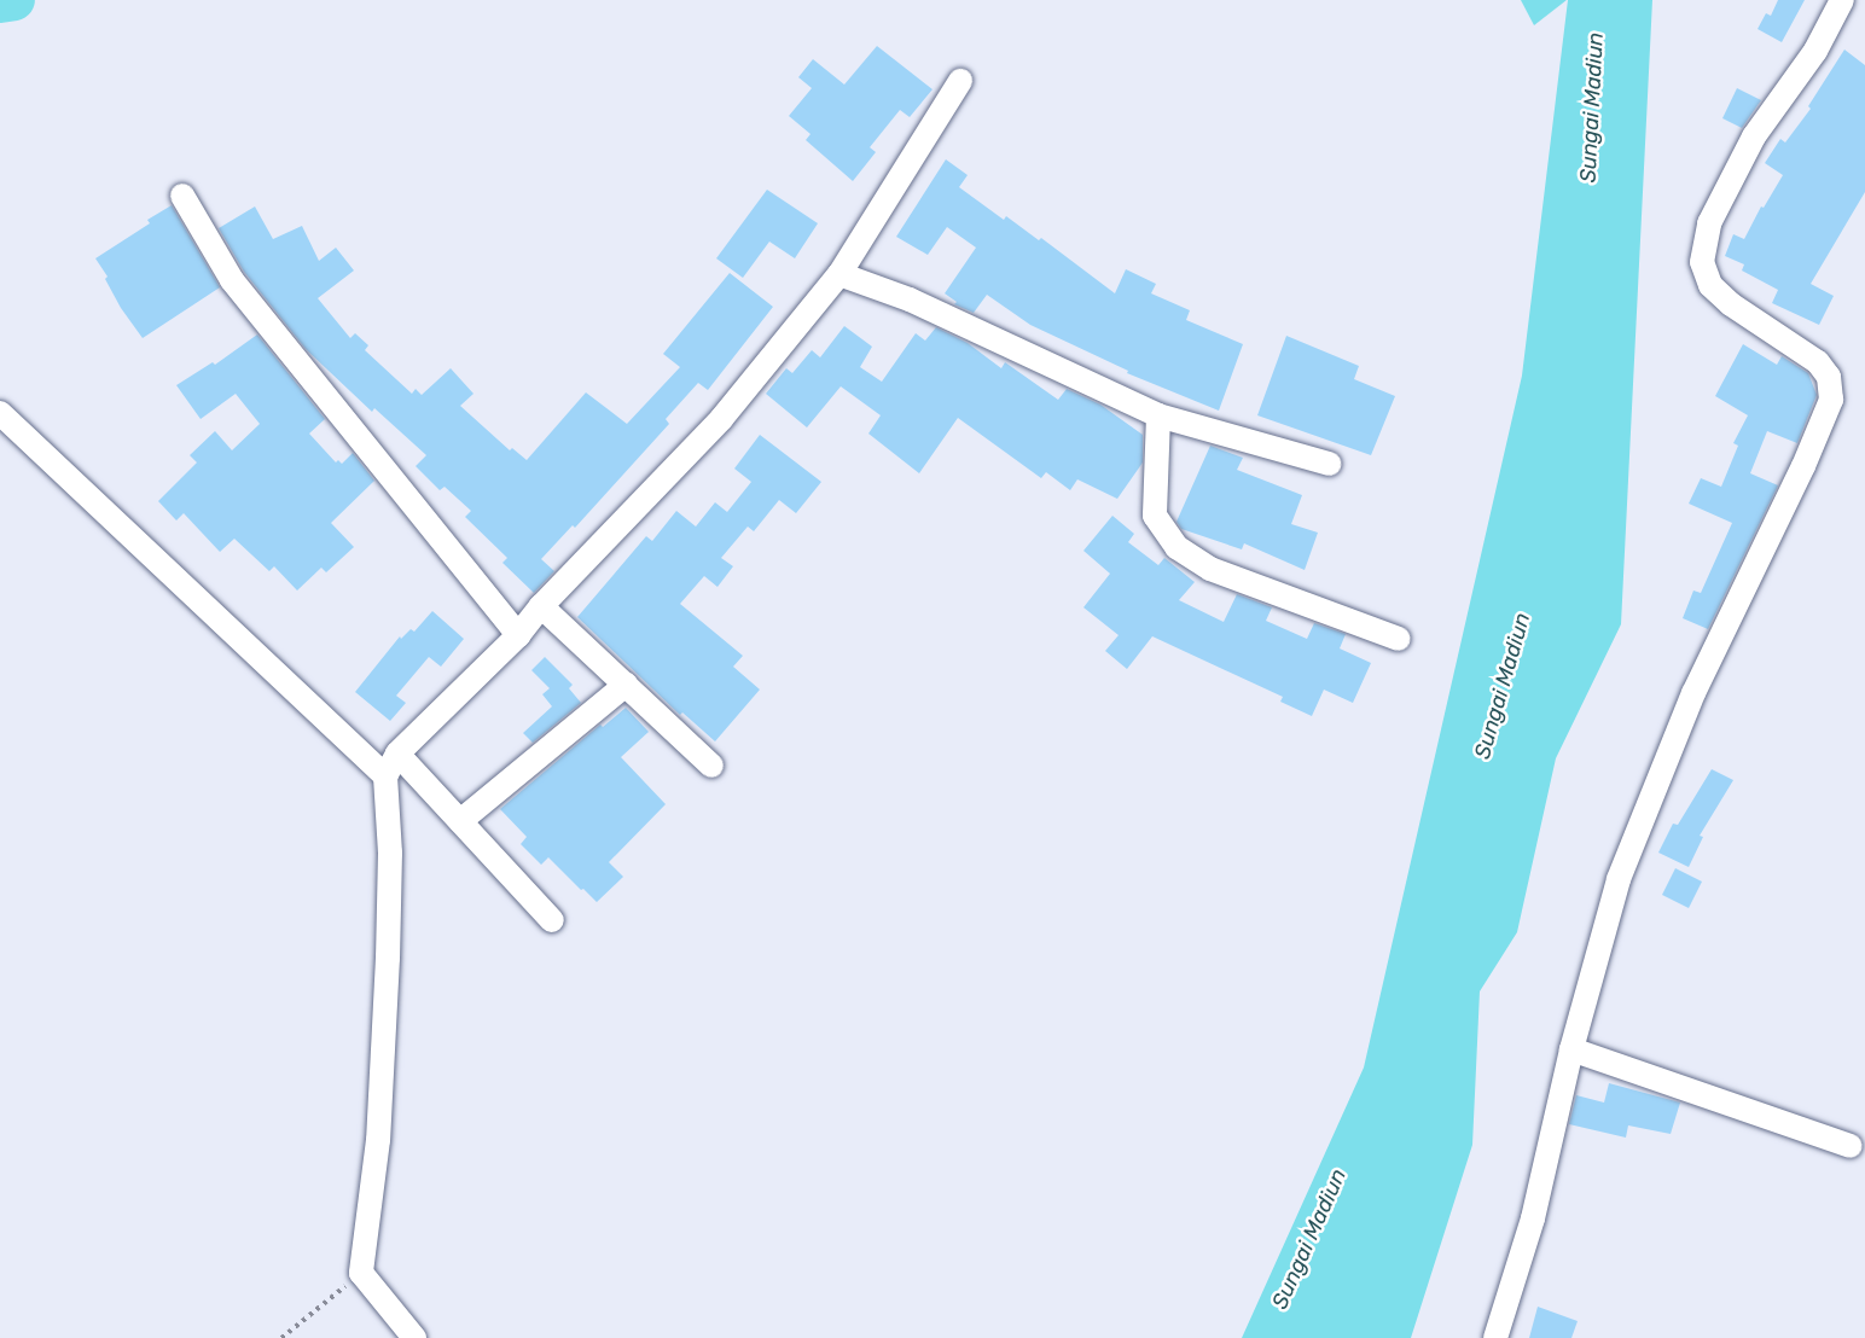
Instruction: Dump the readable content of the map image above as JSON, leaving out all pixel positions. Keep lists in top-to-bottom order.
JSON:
{
  "water": ["Sungai Madiun"]
}
